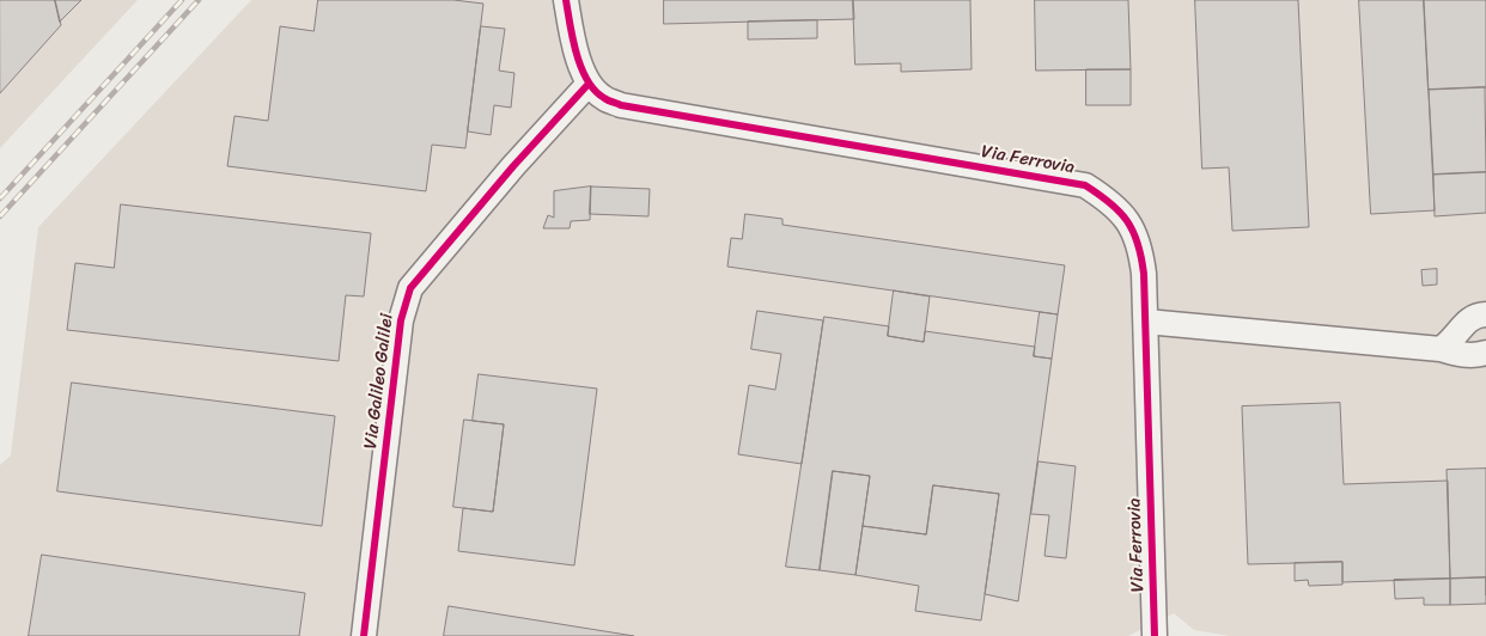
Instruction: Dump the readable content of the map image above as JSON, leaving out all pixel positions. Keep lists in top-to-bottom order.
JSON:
{
  "streets": {
    "street": ["Via Ferrovia", "Via Galileo Galilei"]
  },
  "crossings": [
    ["Via Ferrovia", "Via Galileo Galilei"]
  ]
}
